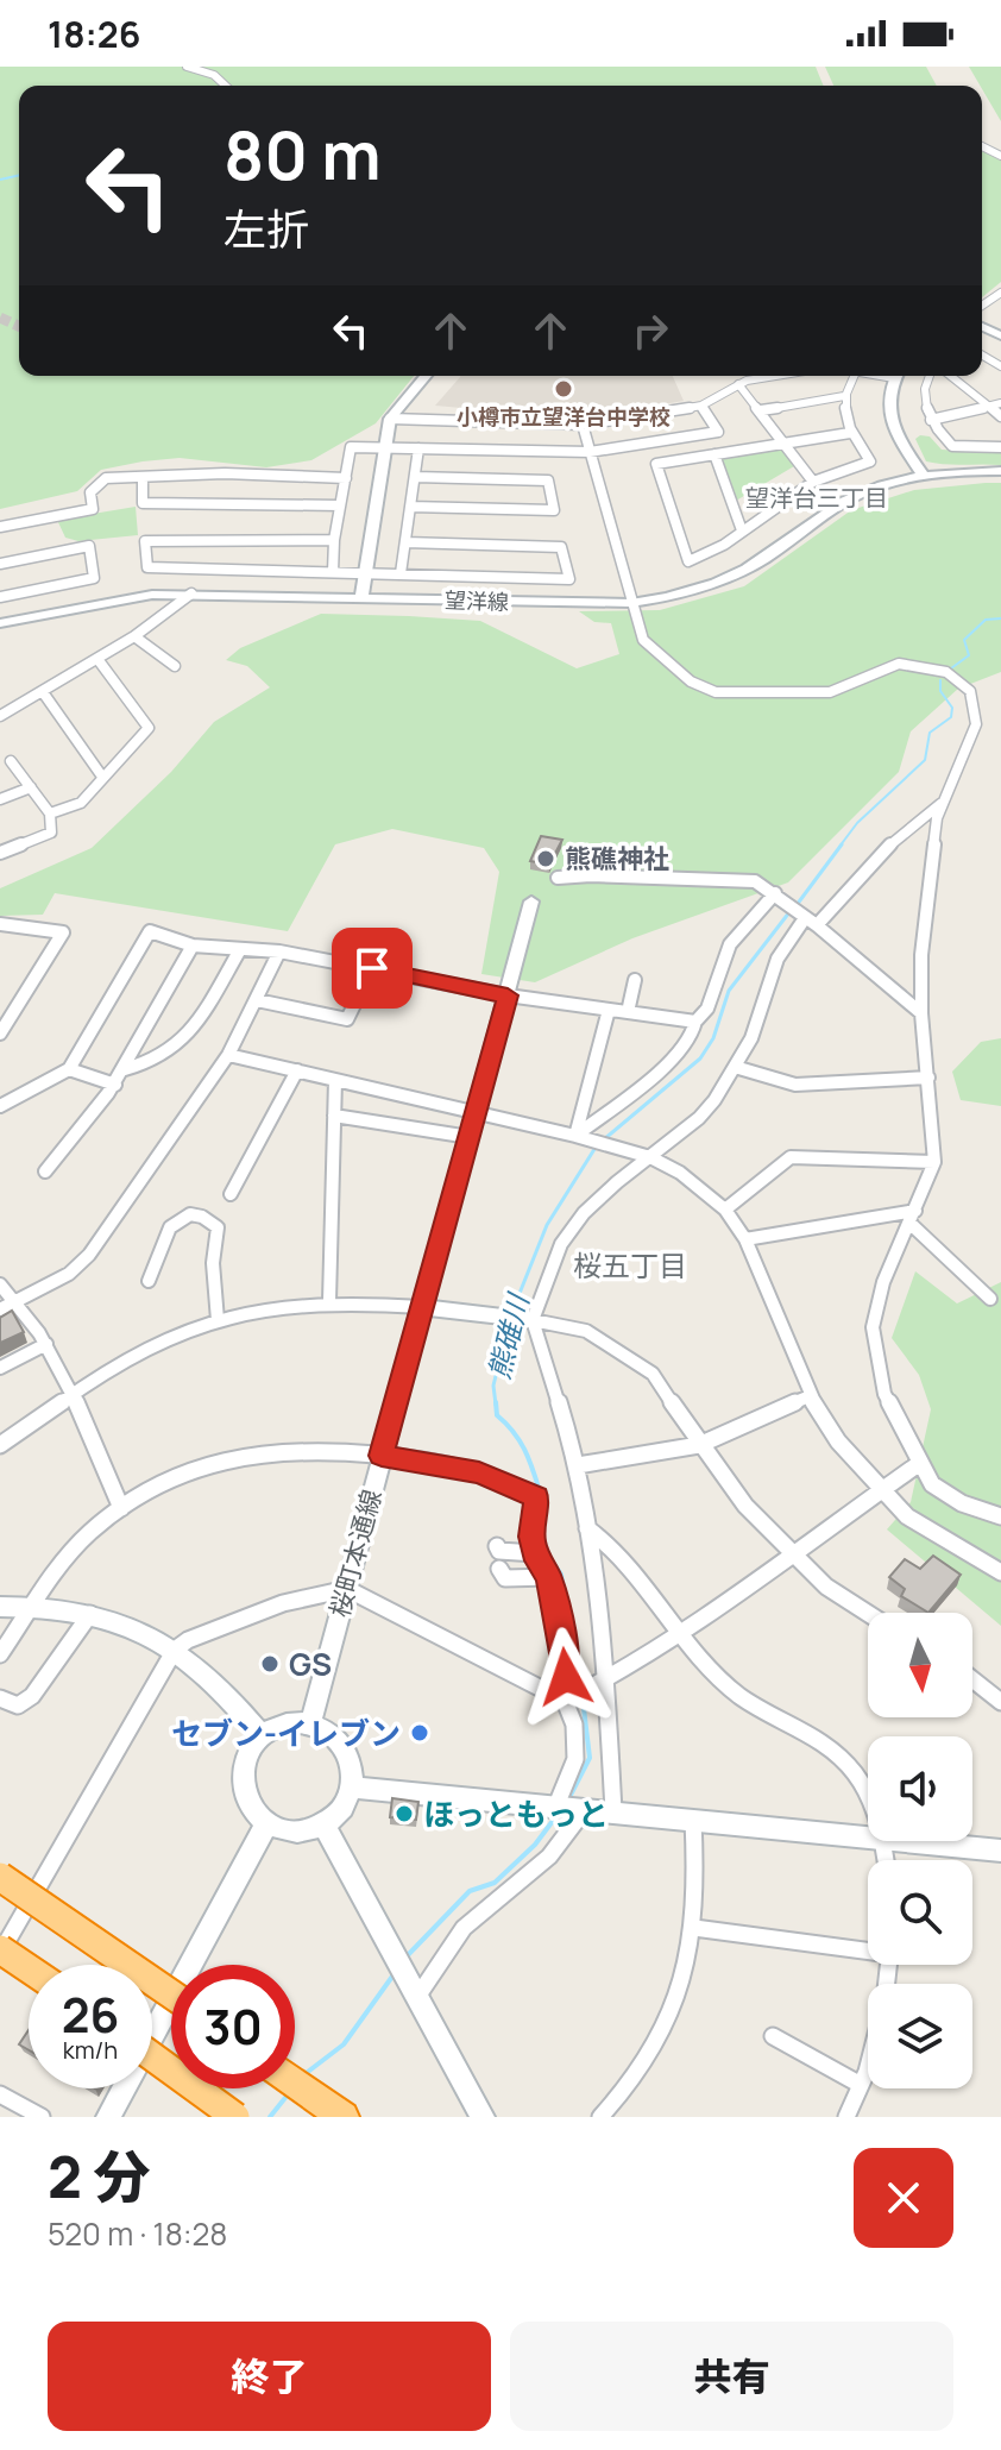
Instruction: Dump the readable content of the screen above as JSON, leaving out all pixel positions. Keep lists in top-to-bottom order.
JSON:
{
  "streets": {
    "street": ["望洋線", "桜町本通線"]
  },
  "districts": ["望洋台三丁目", "桜五丁目"],
  "water": ["熊碓川"],
  "places": [
    "小樽市立望洋台中学校",
    "熊礁神社",
    "GS",
    "セブン-イレブン",
    "ほっともっと"
  ],
  "north": "bottom",
  "page": {
    "status": "18:26",
    "turn": ["80 m", "左折"],
    "speed": "26 km/h",
    "limit": "30",
    "heading": ["2 分", "520 m · 18:28"],
    "buttons": ["終了", "共有"]
  }
}
